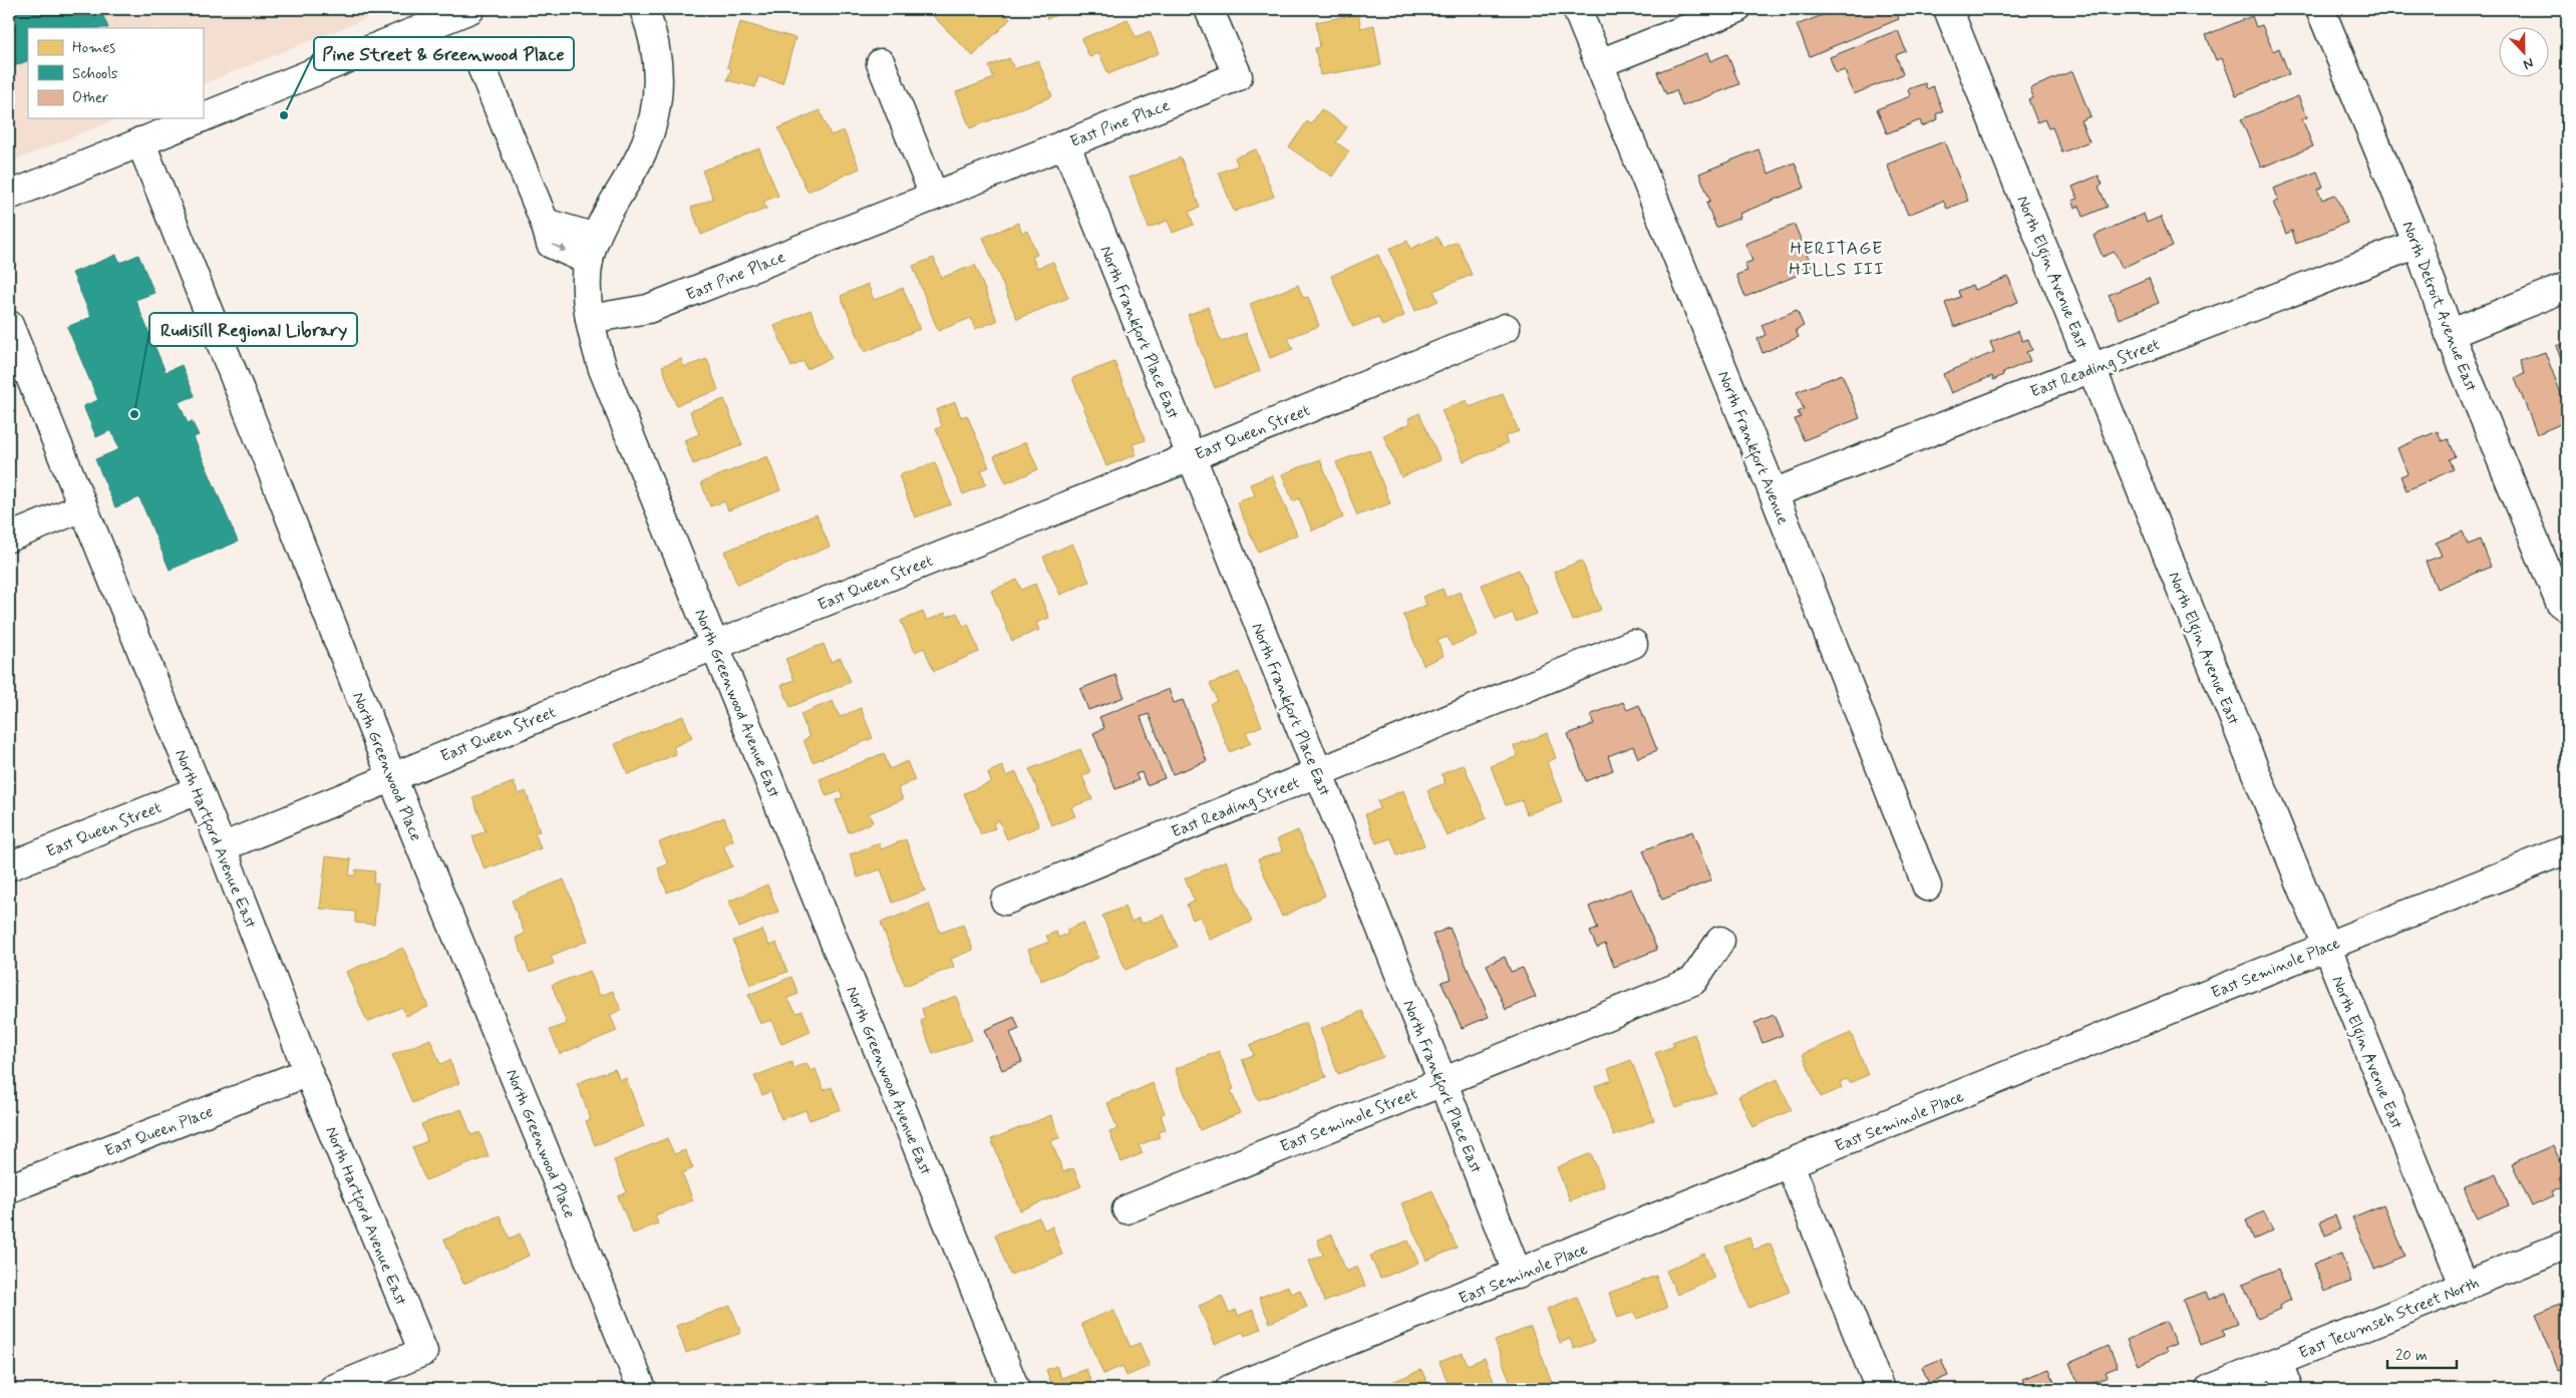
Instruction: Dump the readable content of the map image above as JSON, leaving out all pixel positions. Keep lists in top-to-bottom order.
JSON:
{
  "streets": {
    "street": [
      "East Pine Place",
      "North Elgin Avenue East",
      "North Detroit Avenue East",
      "North Frankfort Place East",
      "East Reading Street",
      "East Queen Street",
      "North Frankfort Avenue",
      "North Greenwood Avenue East",
      "North Greenwood Place",
      "North Hartford Avenue East",
      "East Seminole Place",
      "East Seminole Street",
      "East Queen Place",
      "East Tecumseh Street North"
    ]
  },
  "crossings": [
    ["East Pine Place", "North Frankfort Place East"],
    ["East Pine Place", "North Greenwood Avenue East"],
    ["North Elgin Avenue East", "East Reading Street"],
    ["North Elgin Avenue East", "East Seminole Place"],
    ["North Elgin Avenue East", "East Tecumseh Street North"],
    ["North Detroit Avenue East", "East Reading Street"],
    ["North Frankfort Place East", "East Reading Street"],
    ["North Frankfort Place East", "East Queen Street"],
    ["North Frankfort Place East", "East Seminole Place"],
    ["North Frankfort Place East", "East Seminole Street"],
    ["East Reading Street", "North Frankfort Avenue"],
    ["East Queen Street", "North Greenwood Avenue East"],
    ["East Queen Street", "North Greenwood Place"],
    ["East Queen Street", "North Hartford Avenue East"],
    ["North Hartford Avenue East", "East Queen Place"]
  ],
  "districts": ["HERITAGE HILLS III"],
  "places": ["Pine Street & Greenwood Place", "Rudisill Regional Library"],
  "legend": ["Homes", "Schools", "Other"],
  "scale_bar": "20 m",
  "north": "bottom"
}
